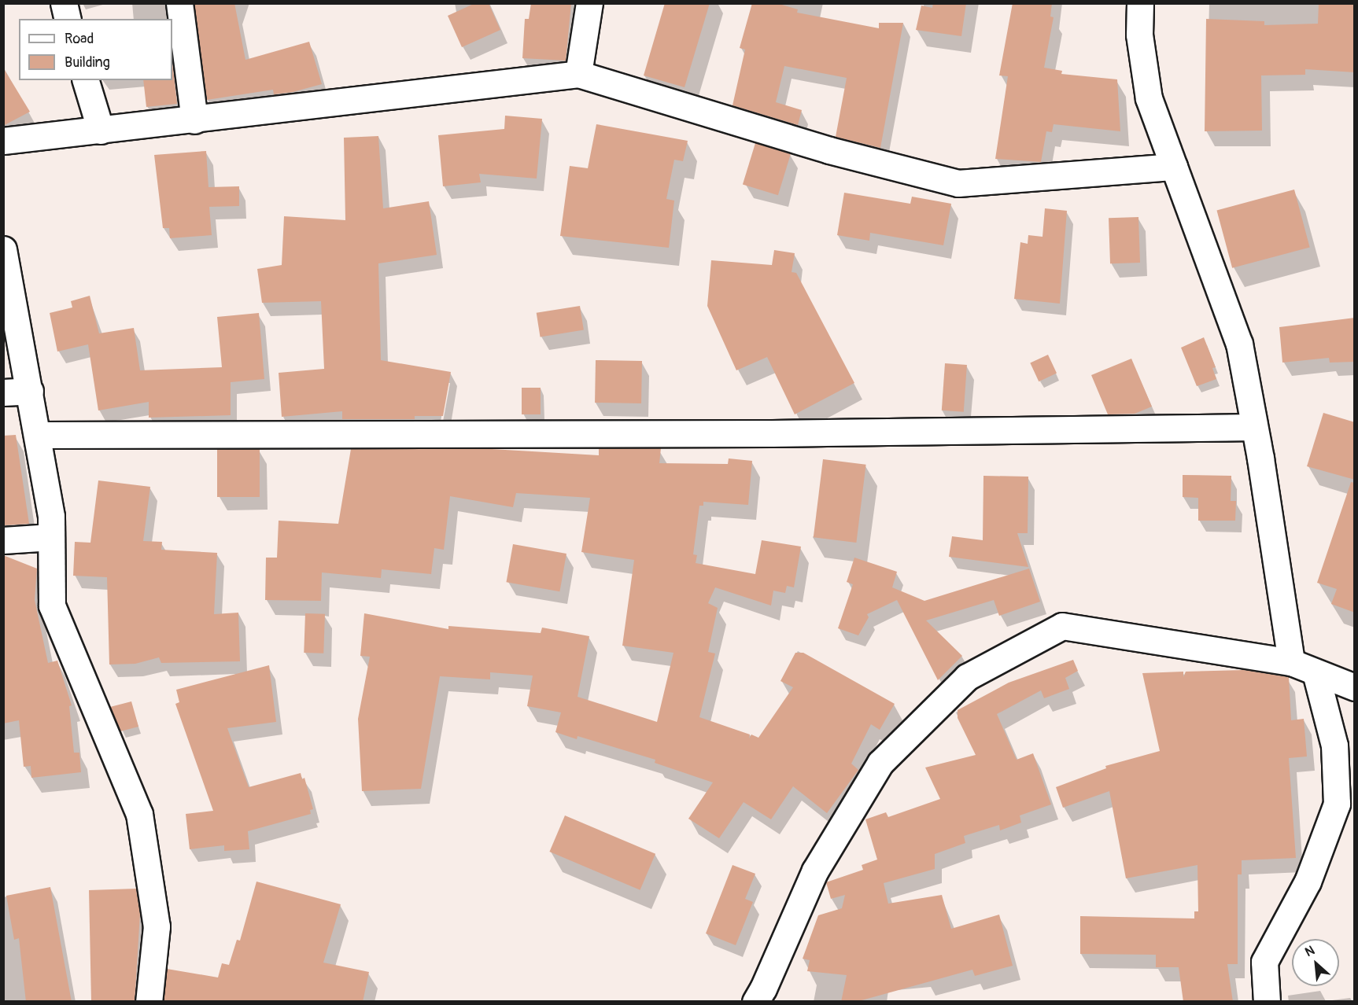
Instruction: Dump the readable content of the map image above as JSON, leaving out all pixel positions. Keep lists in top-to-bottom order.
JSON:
{
  "legend": ["Road", "Building"],
  "north": "top left"
}
